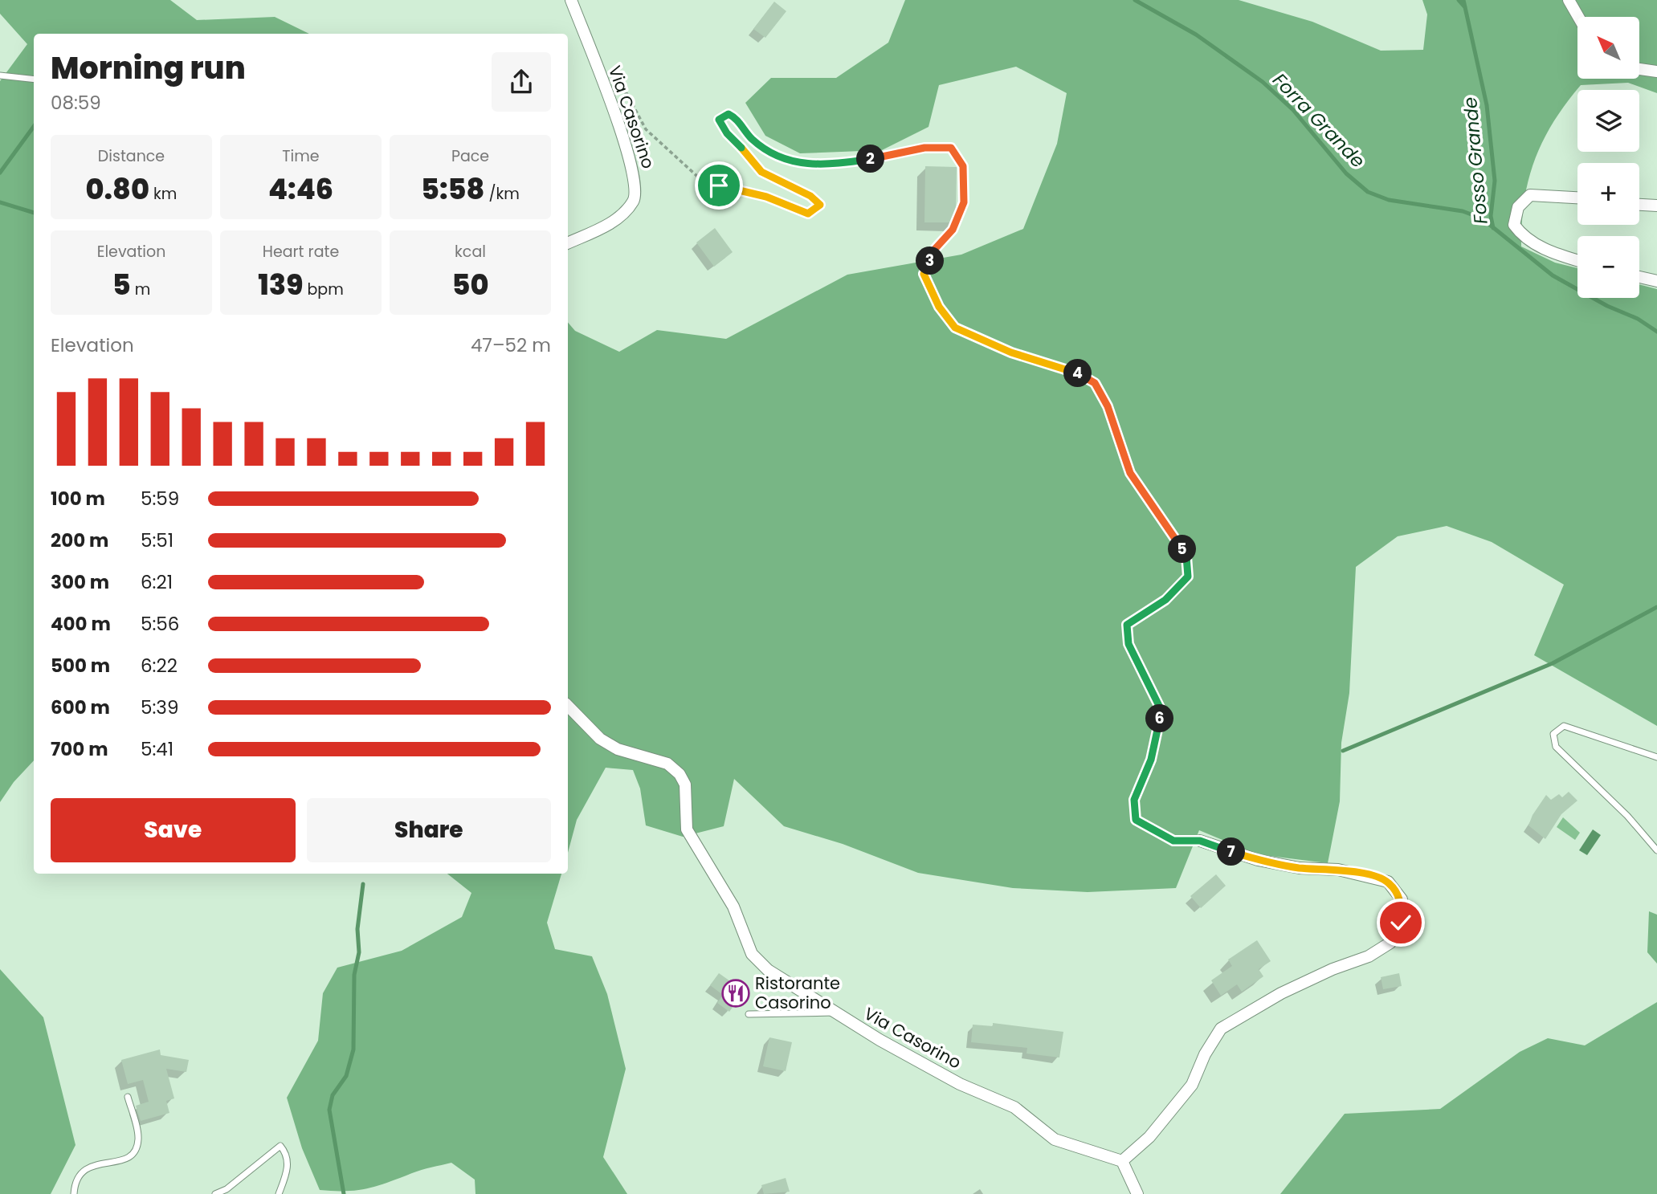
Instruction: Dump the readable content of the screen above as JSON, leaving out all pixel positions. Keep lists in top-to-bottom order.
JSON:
{
  "streets": {
    "street": ["Via Casorino"]
  },
  "water": ["Forra Grande", "Fosso Grande"],
  "places": {
    "restaurant": ["Ristorante Casorino"]
  },
  "north": "top left",
  "page": {
    "map_buttons": ["+", "−"],
    "heading": ["Morning run", "08:59"],
    "stats": [
      ["Distance", "0.80 km"],
      ["Time", "4:46"],
      ["Pace", "5:58 /km"],
      ["Elevation", "5 m"],
      ["Heart rate", "139 bpm"],
      ["kcal", "50"]
    ],
    "pins": [
      "2",
      "3",
      "4",
      "5",
      "6",
      "7"
    ],
    "chart": ["Elevation", "47–52 m"],
    "list": [
      {
        "name": "100 m",
        "note": "5:59"
      },
      {
        "name": "200 m",
        "note": "5:51"
      },
      {
        "name": "300 m",
        "note": "6:21"
      },
      {
        "name": "400 m",
        "note": "5:56"
      },
      {
        "name": "500 m",
        "note": "6:22"
      },
      {
        "name": "600 m",
        "note": "5:39"
      },
      {
        "name": "700 m",
        "note": "5:41"
      }
    ],
    "buttons": ["Save", "Share"]
  }
}
